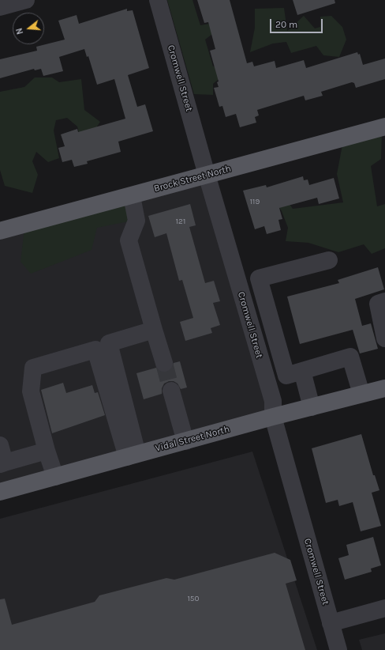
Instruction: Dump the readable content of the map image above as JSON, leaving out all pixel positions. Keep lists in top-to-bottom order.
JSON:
{
  "streets": {
    "main road": ["Brock Street North", "Vidal Street North"],
    "street": ["Cromwell Street"]
  },
  "crossings": [
    ["Cromwell Street", "Brock Street North"],
    ["Cromwell Street", "Vidal Street North"]
  ],
  "house_numbers": ["119", "121", "150"],
  "scale_bar": "20 m",
  "north": "left"
}
